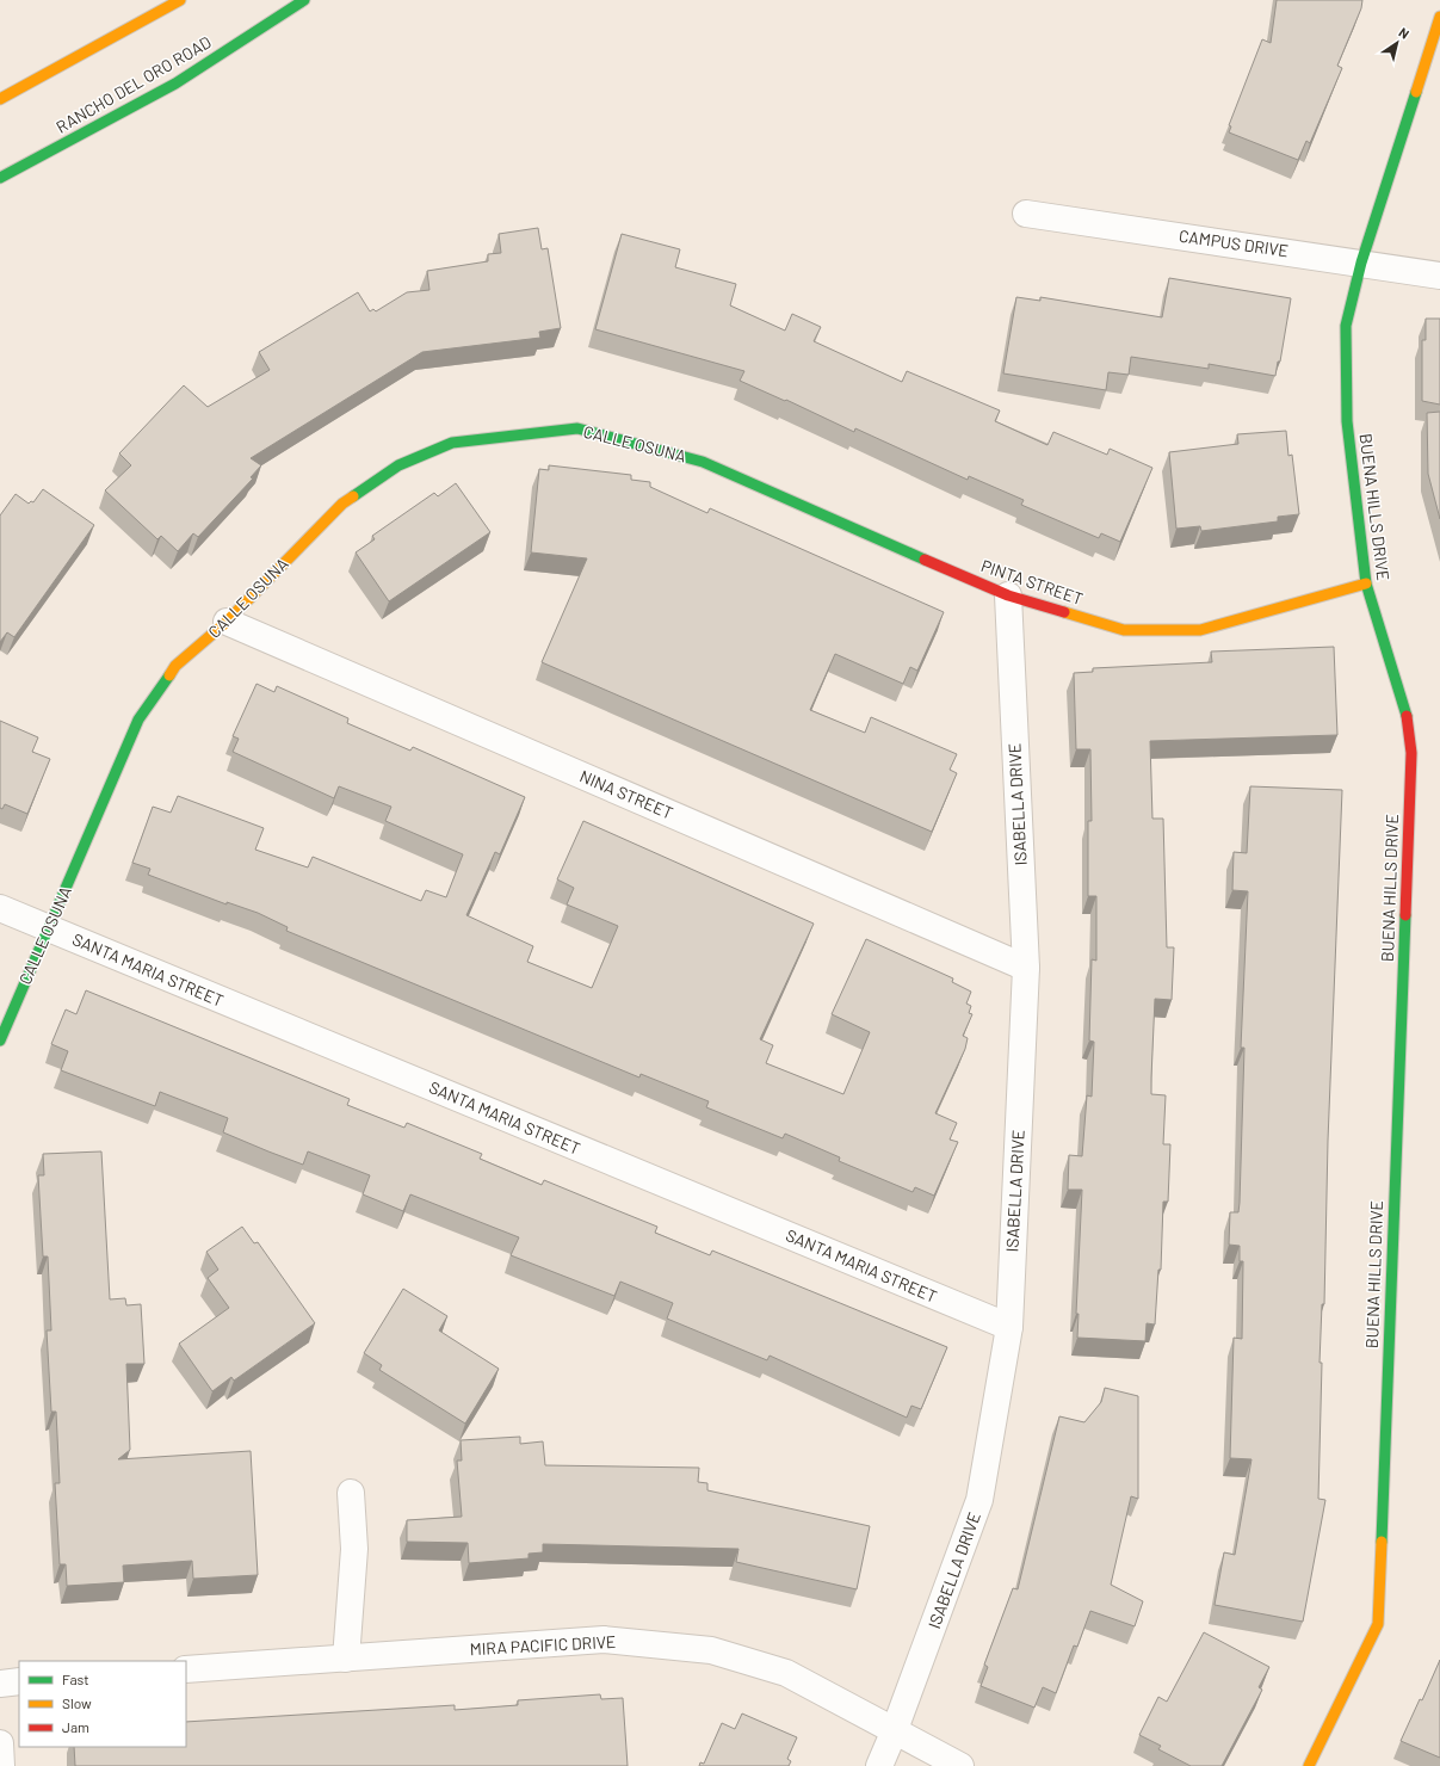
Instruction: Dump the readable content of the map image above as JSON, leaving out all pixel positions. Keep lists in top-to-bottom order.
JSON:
{
  "streets": {
    "street": [
      "RANCHO DEL ORO ROAD",
      "CAMPUS DRIVE",
      "CALLE OSUNA",
      "BUENA HILLS DRIVE",
      "PINTA STREET",
      "NINA STREET",
      "ISABELLA DRIVE",
      "SANTA MARIA STREET",
      "MIRA PACIFIC DRIVE"
    ]
  },
  "crossings": [
    ["CAMPUS DRIVE", "BUENA HILLS DRIVE"],
    ["CALLE OSUNA", "PINTA STREET"],
    ["CALLE OSUNA", "NINA STREET"],
    ["CALLE OSUNA", "SANTA MARIA STREET"],
    ["BUENA HILLS DRIVE", "PINTA STREET"],
    ["PINTA STREET", "ISABELLA DRIVE"],
    ["NINA STREET", "ISABELLA DRIVE"],
    ["ISABELLA DRIVE", "SANTA MARIA STREET"],
    ["ISABELLA DRIVE", "MIRA PACIFIC DRIVE"]
  ],
  "legend": ["Fast", "Slow", "Jam"],
  "north": "top right"
}
